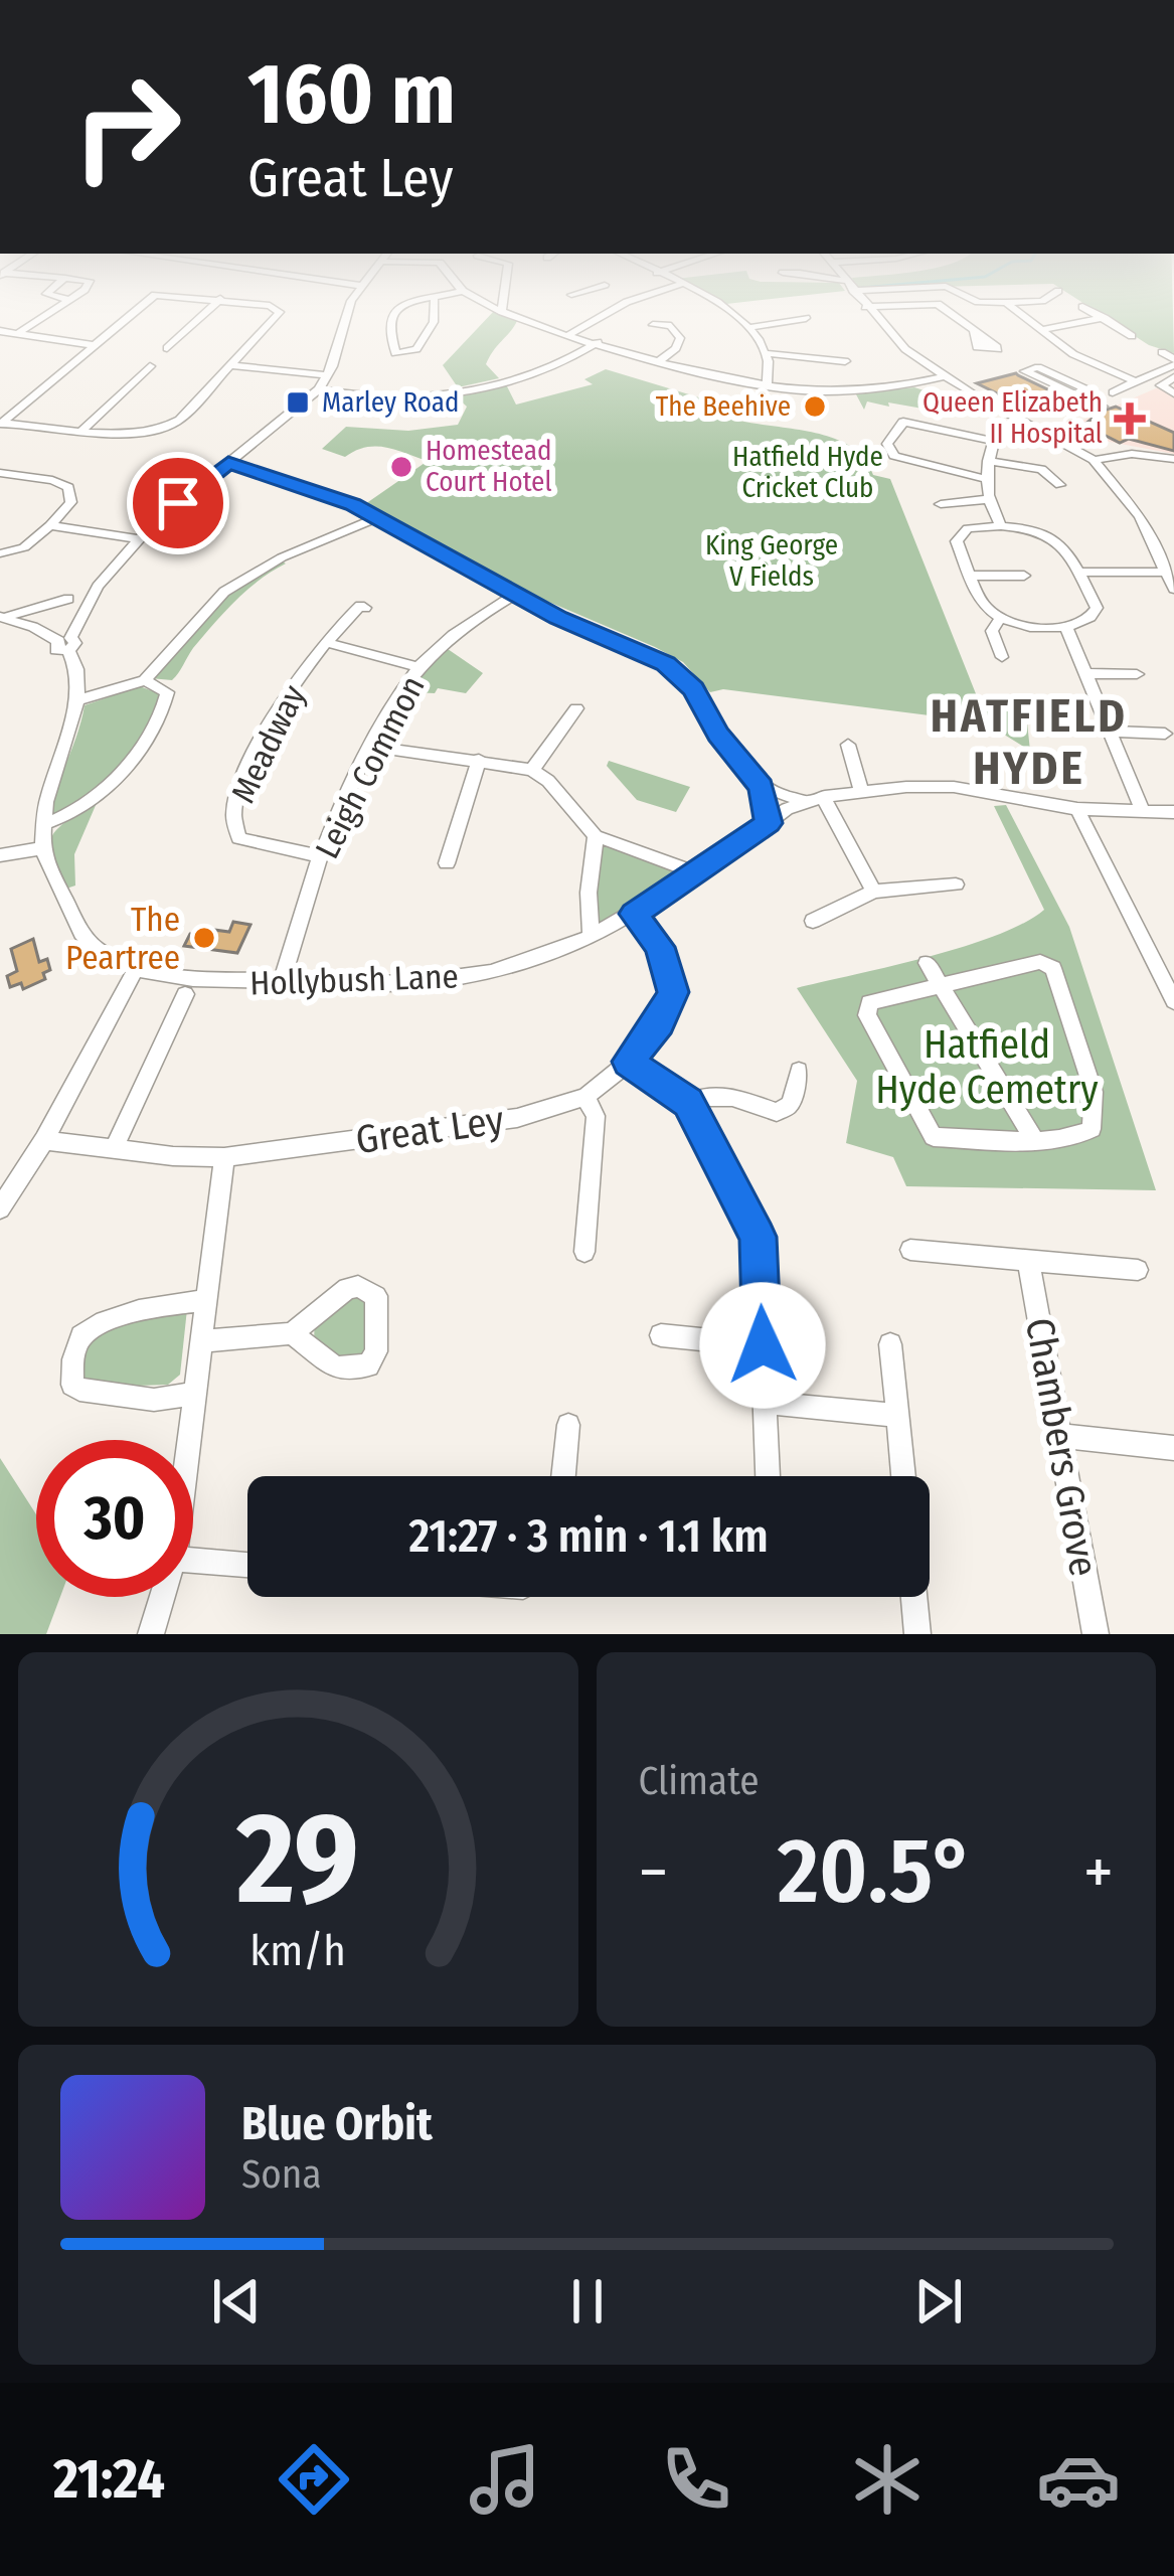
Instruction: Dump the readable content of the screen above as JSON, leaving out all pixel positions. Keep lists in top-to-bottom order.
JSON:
{
  "streets": {
    "street": [
      "Meadway",
      "Leigh Common",
      "Hollybush Lane",
      "Great Ley",
      "Chambers Grove"
    ]
  },
  "crossings": [
    ["Meadway", "Leigh Common"],
    ["Leigh Common", "Hollybush Lane"],
    ["Hollybush Lane", "Great Ley"]
  ],
  "districts": ["HATFIELD HYDE"],
  "parks": ["Hatfield Hyde Cricket Club", "King George V Fields", "Hatfield Hyde Cemetry"],
  "places": {
    "transit": ["Marley Road"],
    "other": ["The Beehive", "Homestead Court Hotel", "The Peartree"],
    "health": ["Queen Elizabeth II Hospital"]
  },
  "page": {
    "turn": ["160 m", "Great Ley"],
    "limit": "30",
    "trip": "21:27 · 3 min · 1.1 km",
    "tile": "Climate",
    "heat": ["−", "20.5°", "+"],
    "song": ["Blue Orbit", "Sona"],
    "tabs": "21:24",
    "gauge": ["29", "km/h"]
  }
}
